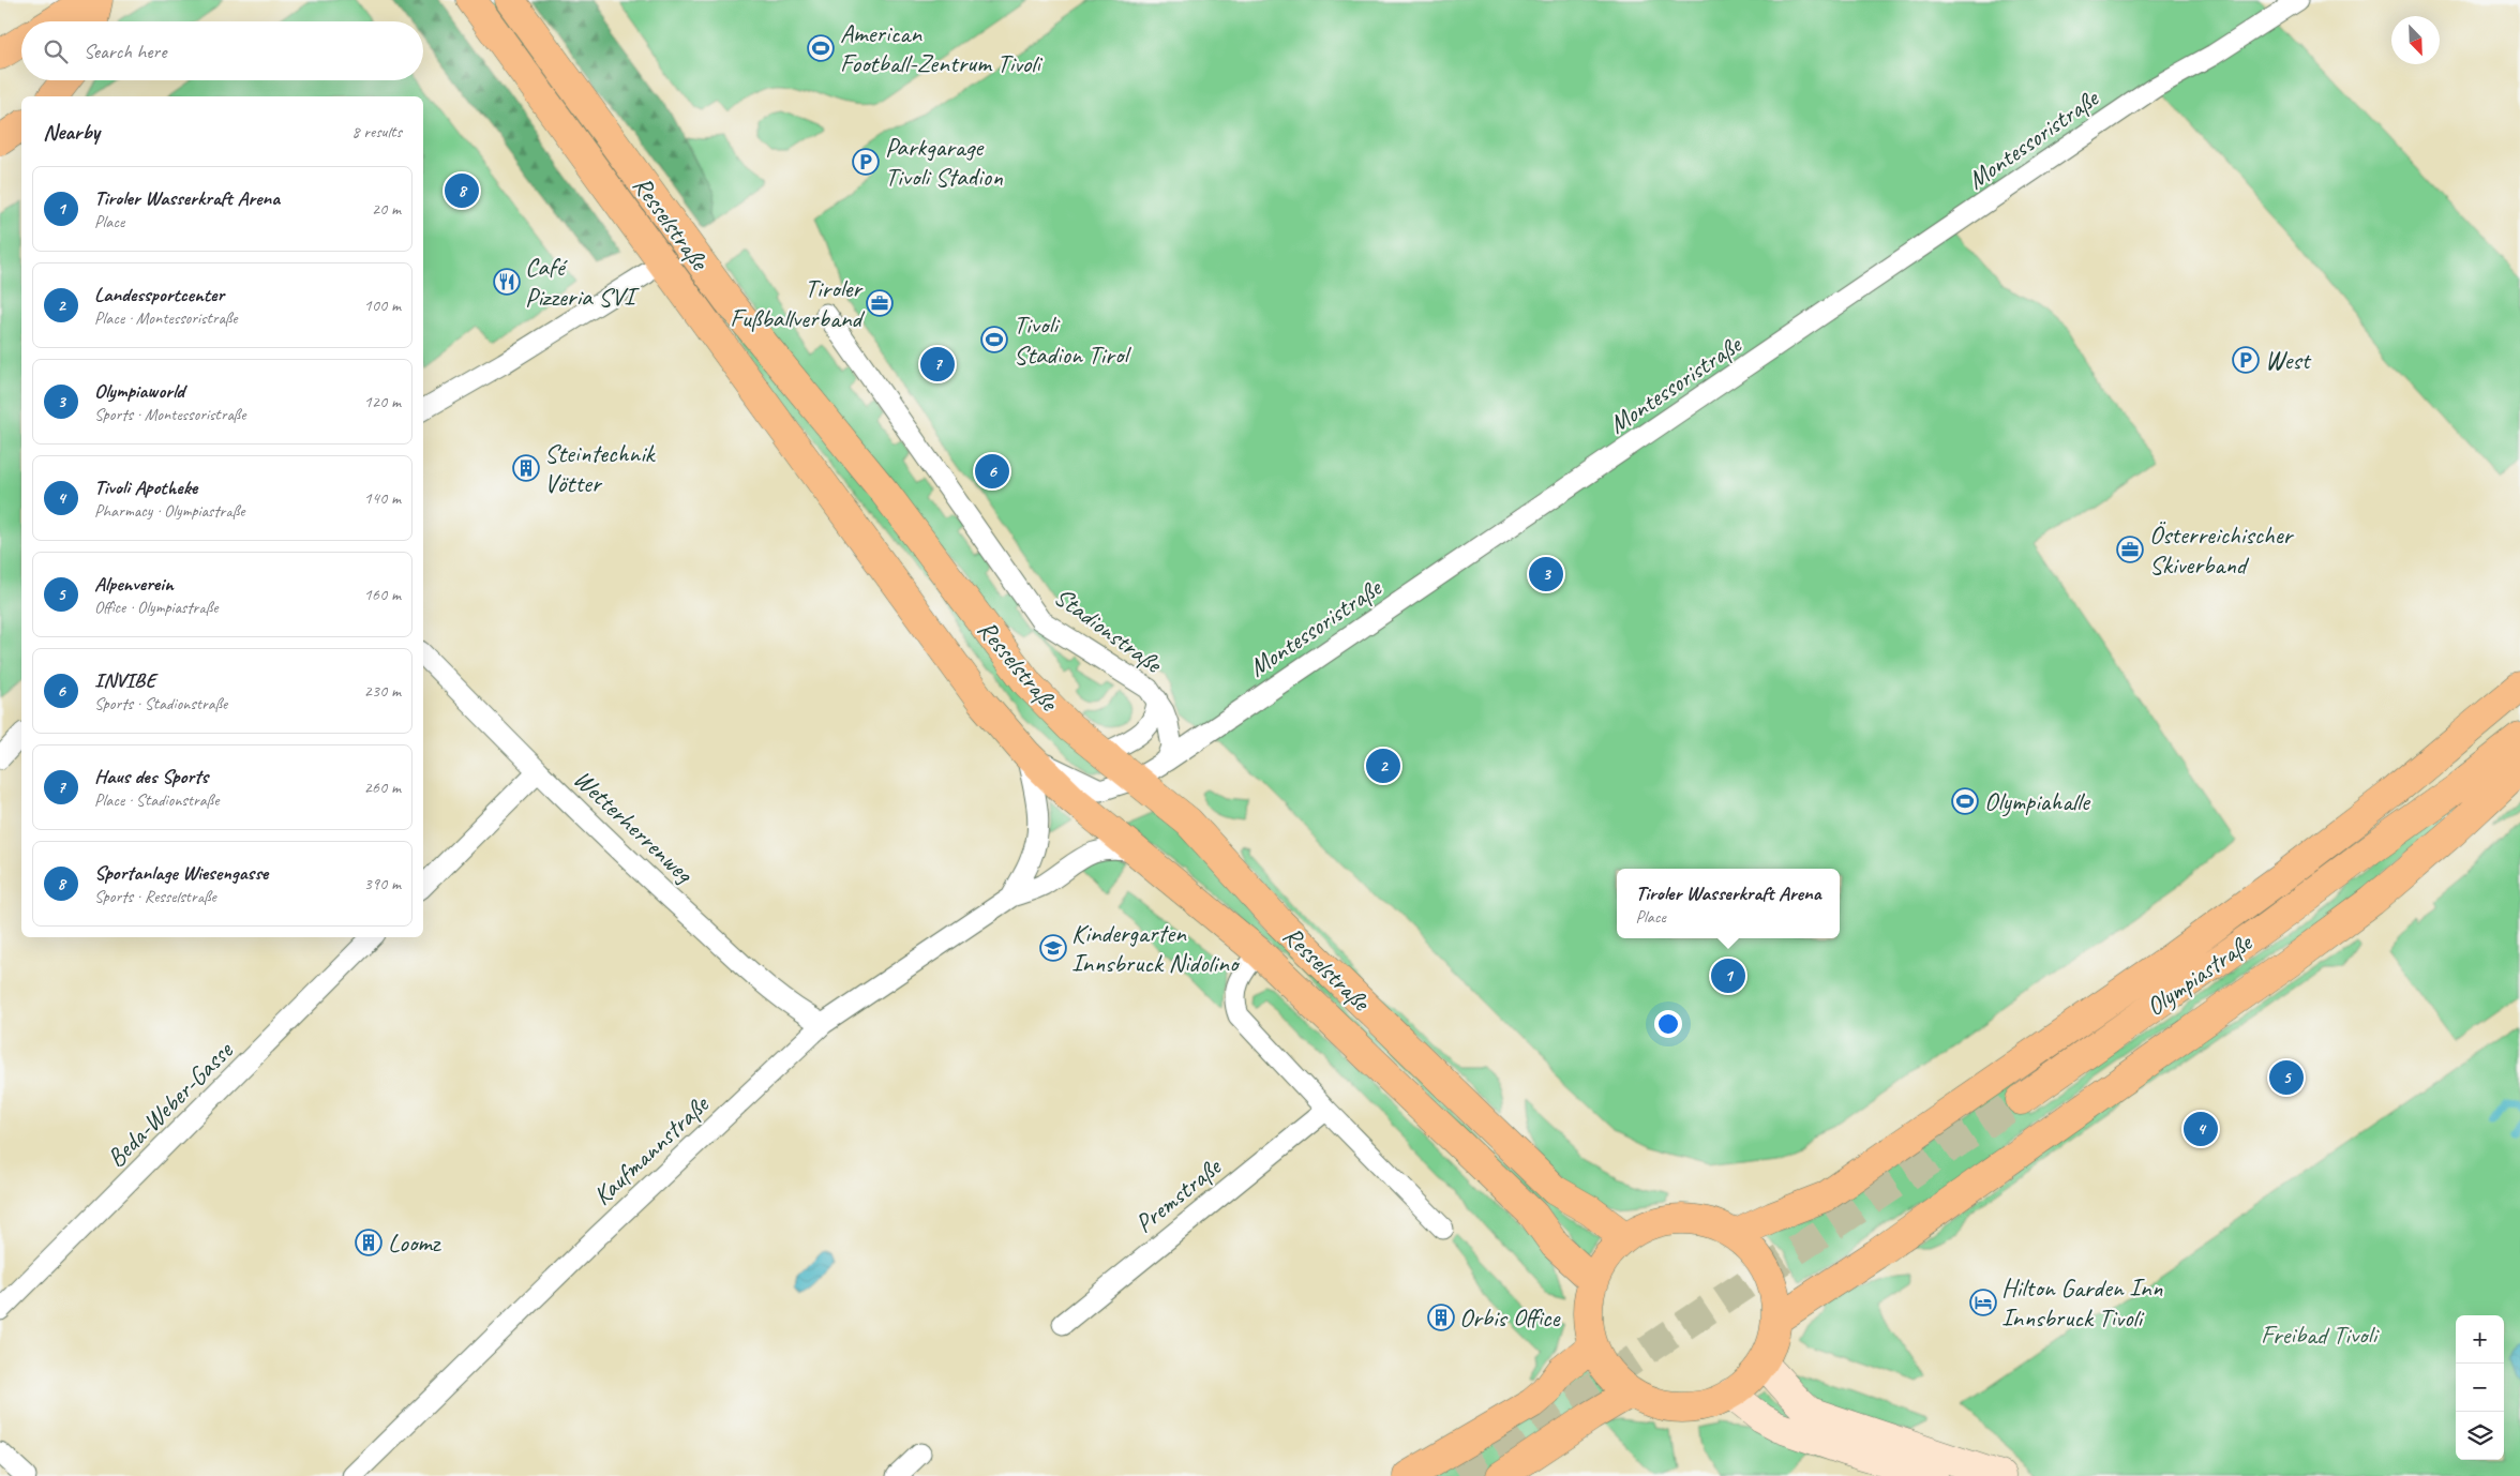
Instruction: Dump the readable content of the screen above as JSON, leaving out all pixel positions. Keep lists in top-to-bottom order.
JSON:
{
  "streets": {
    "main road": ["Resselstraße", "Olympiastraße"],
    "street": [
      "Montessoristraße",
      "Stadionstraße",
      "Wetterherrenweg",
      "Beda-Weber-Gasse",
      "Kaufmannstraße",
      "Premstraße"
    ]
  },
  "crossings": [
    ["Montessoristraße", "Stadionstraße"],
    ["Resselstraße", "Stadionstraße"],
    ["Resselstraße", "Premstraße"],
    ["Wetterherrenweg", "Kaufmannstraße"]
  ],
  "parks": ["Freibad Tivoli"],
  "places": {
    "sports": ["American Football-Zentrum Tivoli", "Tivoli Stadion Tirol", "Olympiahalle"],
    "parking": ["Parkgarage Tivoli Stadion", "West"],
    "restaurant": ["Café Pizzeria SVI"],
    "office": ["Tiroler Fußballverband", "Österreichischer Skiverband"],
    "building": ["Steintechnik Vötter", "Loomz", "Orbis Office"],
    "school or university": ["Kindergarten Innsbruck Nidolino"],
    "hotel": ["Hilton Garden Inn Innsbruck Tivoli"]
  },
  "north": "bottom right",
  "page": {
    "search": "Search here",
    "heading": ["Nearby", "8 results"],
    "list": [
      {
        "mark": "1",
        "name": "Tiroler Wasserkraft Arena",
        "note": "Place",
        "value": "20 m"
      },
      {
        "mark": "2",
        "name": "Landessportcenter",
        "note": "Place · Montessoristraße",
        "value": "100 m"
      },
      {
        "mark": "3",
        "name": "Olympiaworld",
        "note": "Sports · Montessoristraße",
        "value": "120 m"
      },
      {
        "mark": "4",
        "name": "Tivoli Apotheke",
        "note": "Pharmacy · Olympiastraße",
        "value": "140 m"
      },
      {
        "mark": "5",
        "name": "Alpenverein",
        "note": "Office · Olympiastraße",
        "value": "160 m"
      },
      {
        "mark": "6",
        "name": "INVIBE",
        "note": "Sports · Stadionstraße",
        "value": "230 m"
      },
      {
        "mark": "7",
        "name": "Haus des Sports",
        "note": "Place · Stadionstraße",
        "value": "260 m"
      },
      {
        "mark": "8",
        "name": "Sportanlage Wiesengasse",
        "note": "Sports · Resselstraße",
        "value": "390 m"
      }
    ],
    "pins": [
      "8",
      "7",
      "6",
      "3",
      "2",
      "1",
      "5",
      "4"
    ],
    "popup": ["Tiroler Wasserkraft Arena", "Place"],
    "map_buttons": ["+", "−"]
  }
}
